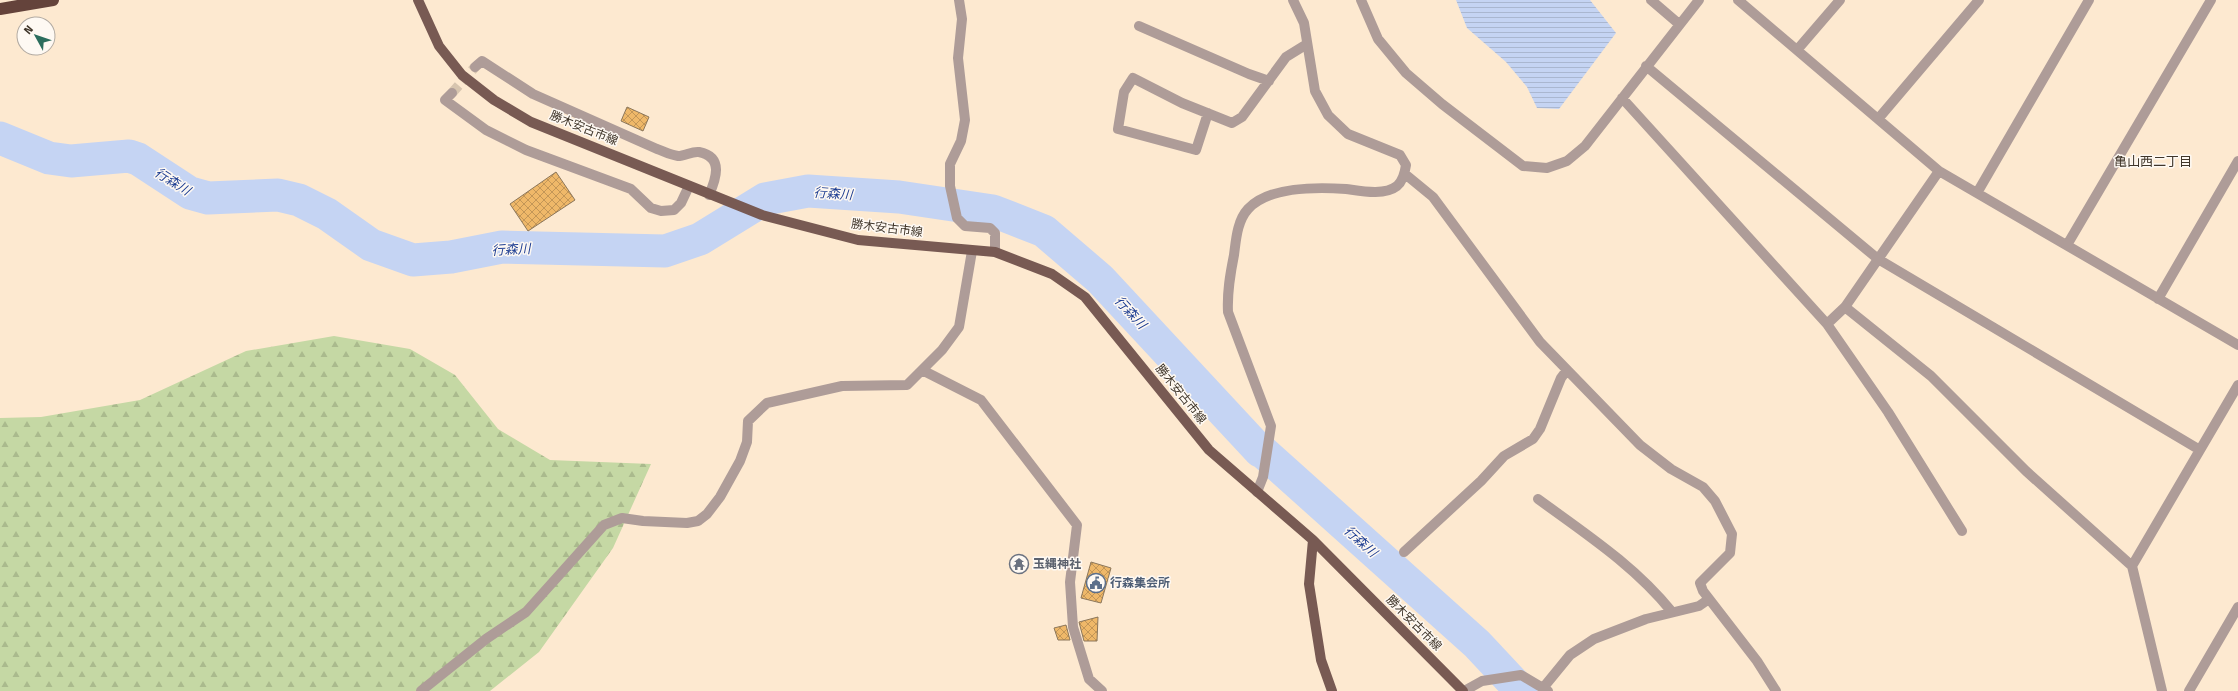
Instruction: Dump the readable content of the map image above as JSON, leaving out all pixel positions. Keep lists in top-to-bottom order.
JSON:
{
  "streets": {
    "main road": ["勝木安古市線"]
  },
  "districts": ["亀山西二丁目"],
  "water": ["行森川"],
  "places": {
    "temple": ["玉縄神社"],
    "public building": ["行森集会所"]
  },
  "north": "top left"
}
